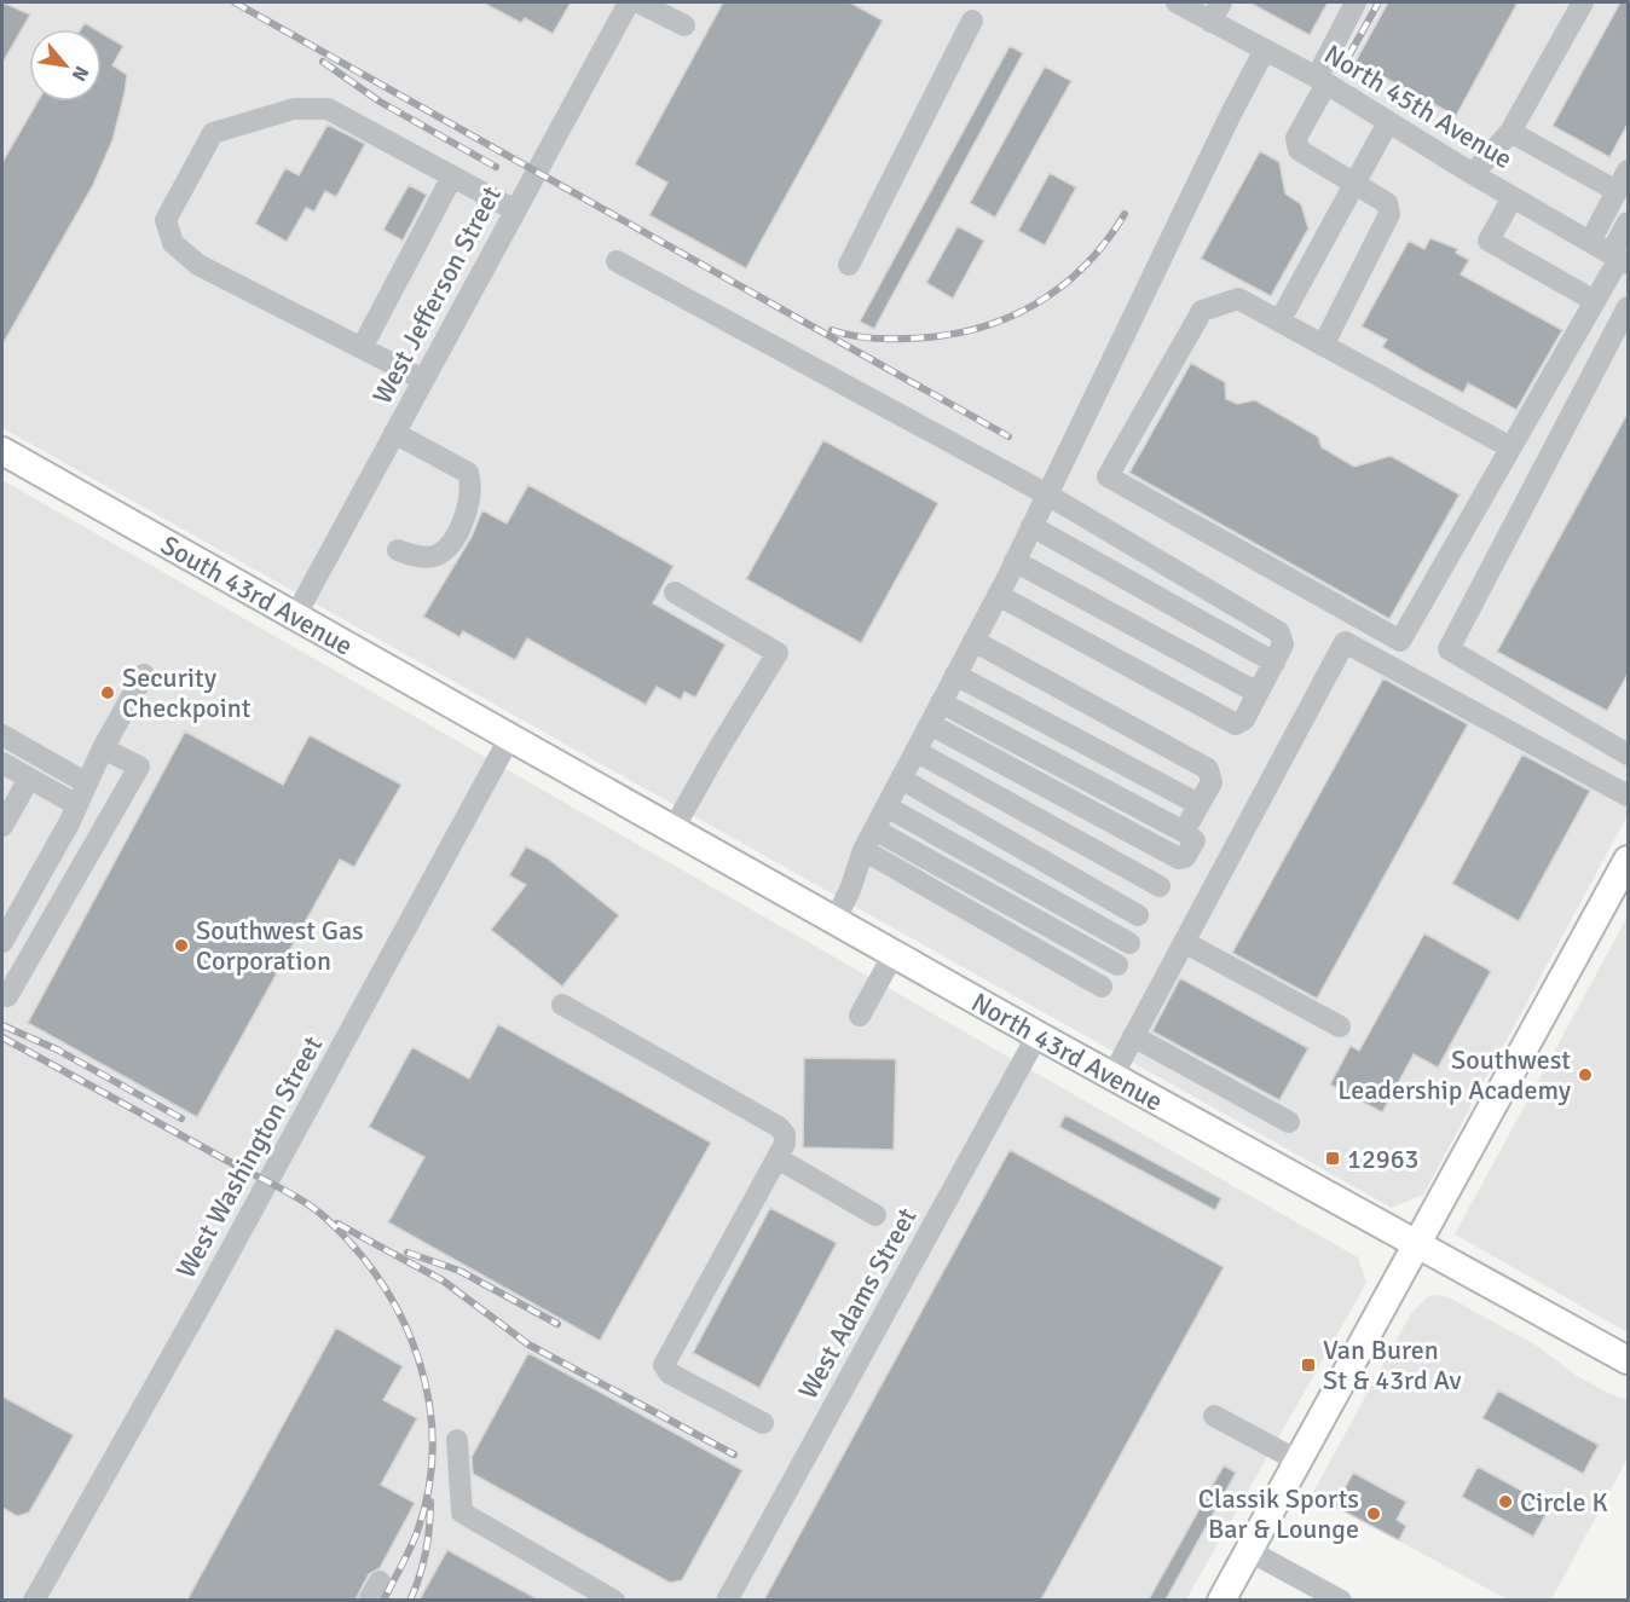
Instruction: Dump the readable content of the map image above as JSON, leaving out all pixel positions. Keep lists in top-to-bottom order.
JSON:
{
  "streets": {
    "main road": ["South 43rd Avenue", "North 43rd Avenue"],
    "street": [
      "North 45th Avenue",
      "West Jefferson Street",
      "West Washington Street",
      "West Adams Street"
    ]
  },
  "crossings": [
    ["West Jefferson Street", "South 43rd Avenue"],
    ["South 43rd Avenue", "North 43rd Avenue"],
    ["South 43rd Avenue", "West Washington Street"],
    ["North 43rd Avenue", "West Washington Street"],
    ["North 43rd Avenue", "West Adams Street"]
  ],
  "places": {
    "other": [
      "Security Checkpoint",
      "Southwest Gas Corporation",
      "Southwest Leadership Academy",
      "Circle K",
      "Classik Sports Bar & Lounge"
    ],
    "transit": ["12963", "Van Buren St & 43rd Av"]
  },
  "north": "bottom right"
}
